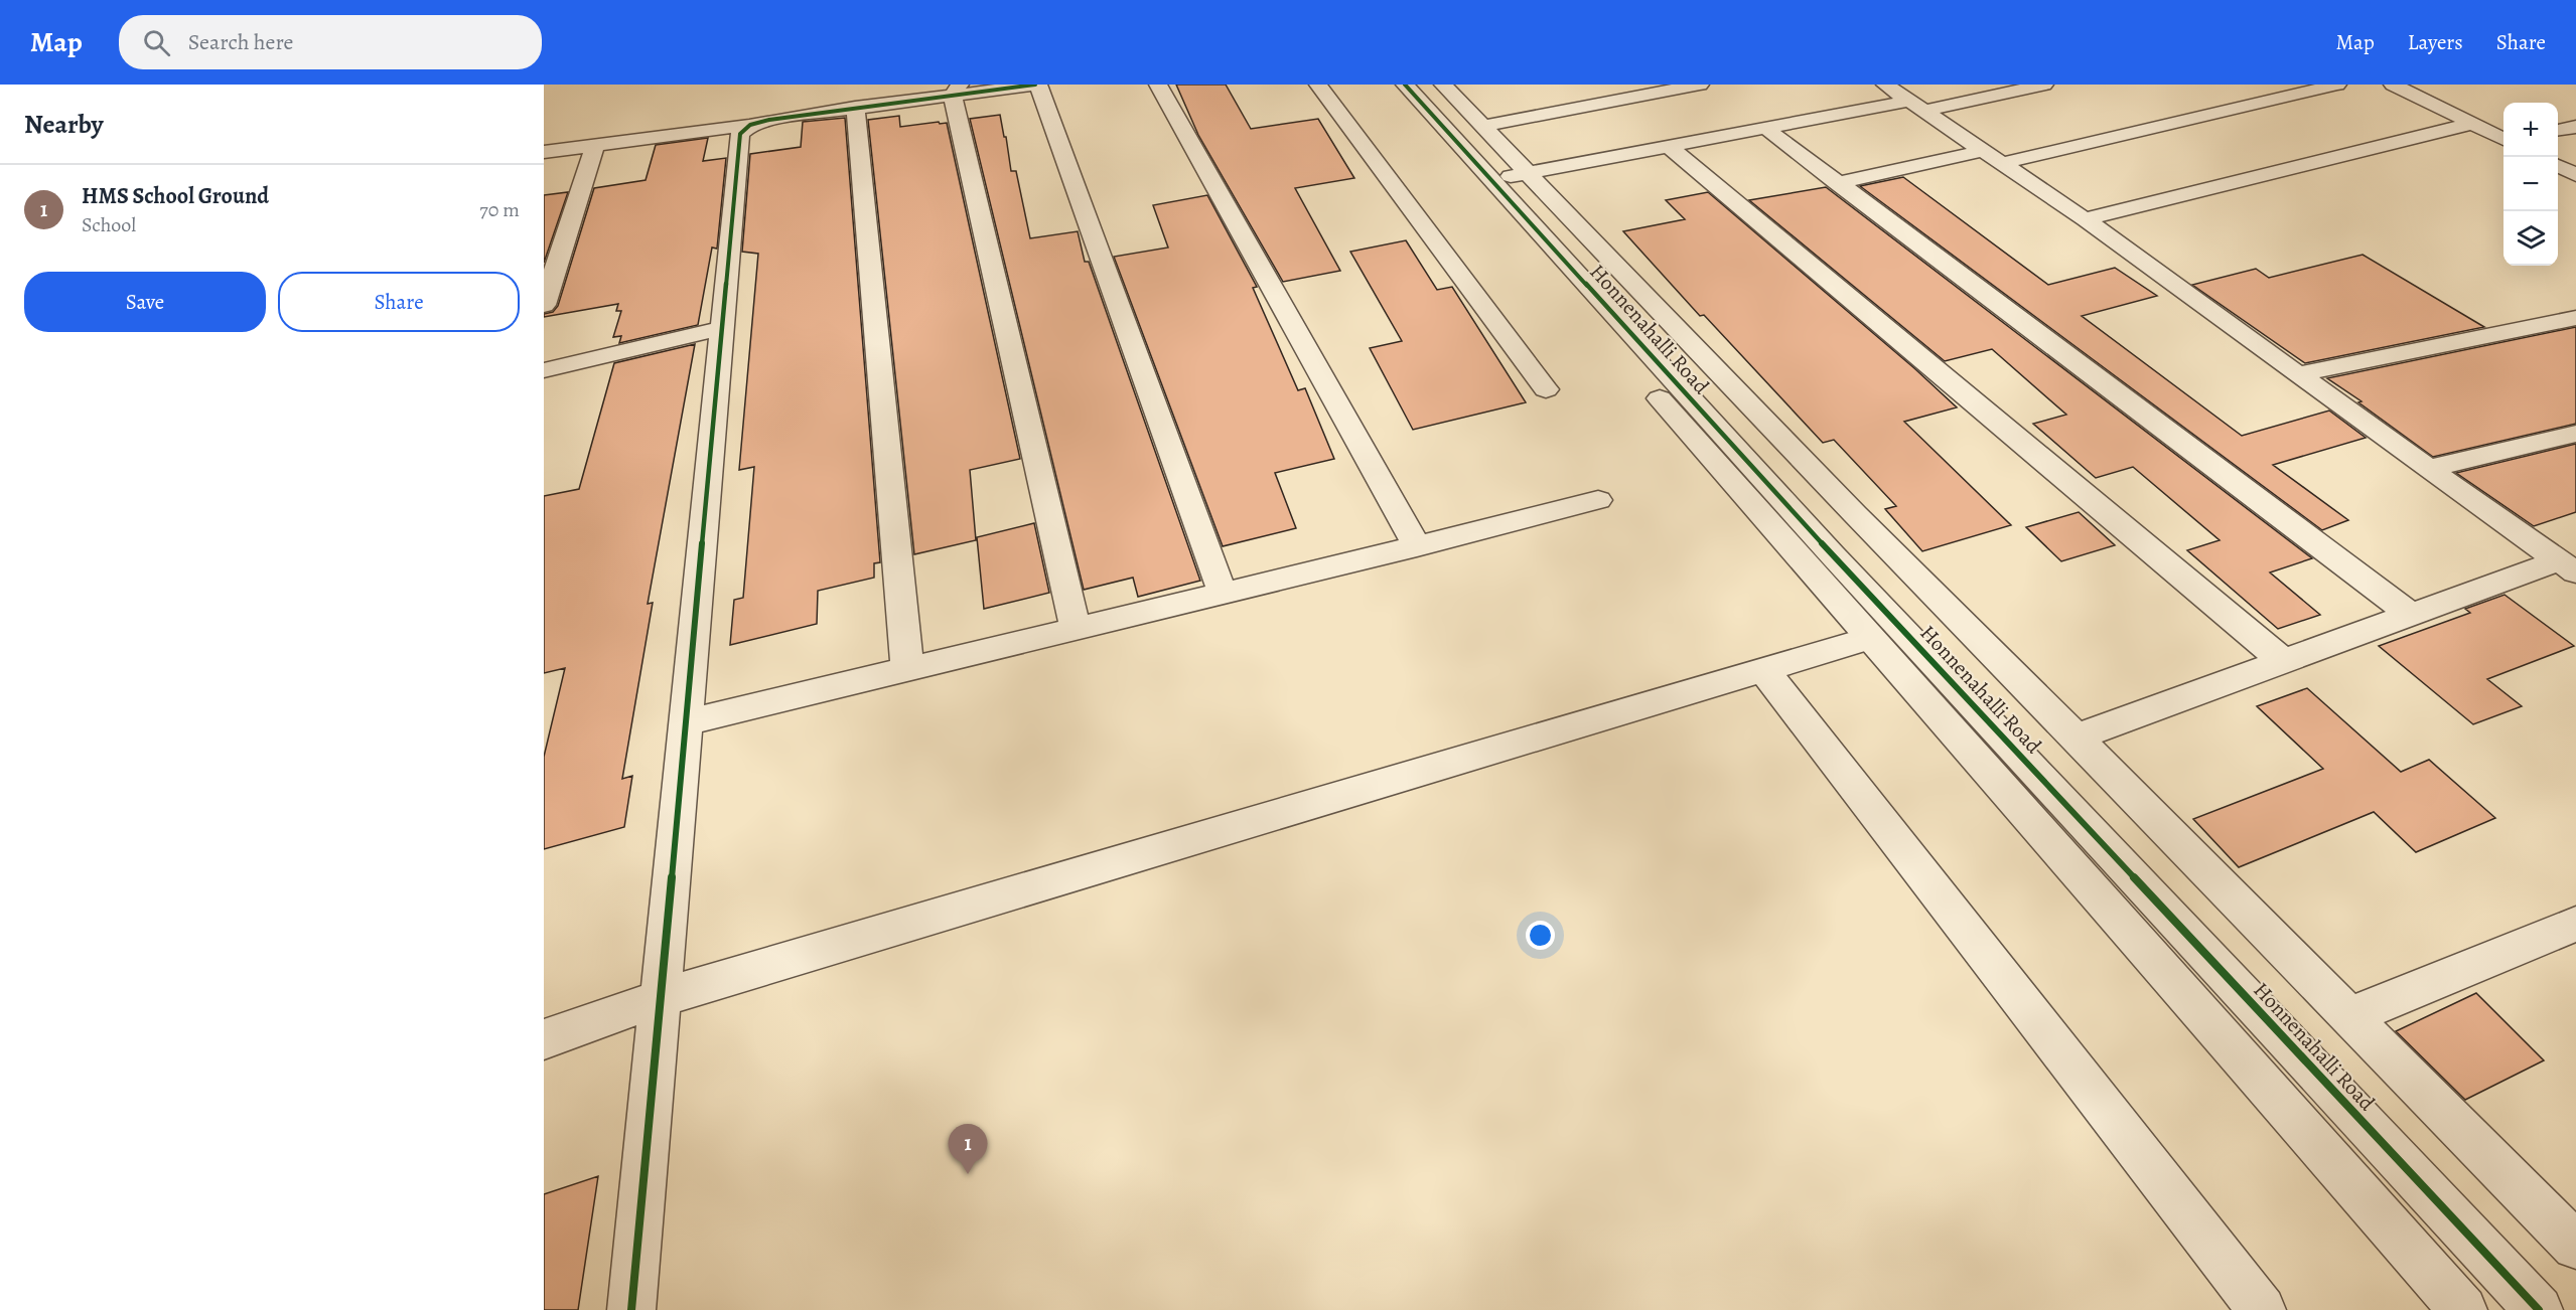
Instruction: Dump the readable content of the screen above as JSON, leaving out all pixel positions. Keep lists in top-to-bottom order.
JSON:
{
  "streets": {
    "street": ["Honnenahalli Road"]
  },
  "page": {
    "header": "Map",
    "search": "Search here",
    "nav": ["Map", "Layers", "Share"],
    "heading": "Nearby",
    "map_buttons": ["+", "−"],
    "list": [
      {
        "mark": "1",
        "name": "HMS School Ground",
        "note": "School",
        "value": "70 m"
      }
    ],
    "buttons": ["Save", "Share"],
    "pins": "1"
  }
}
